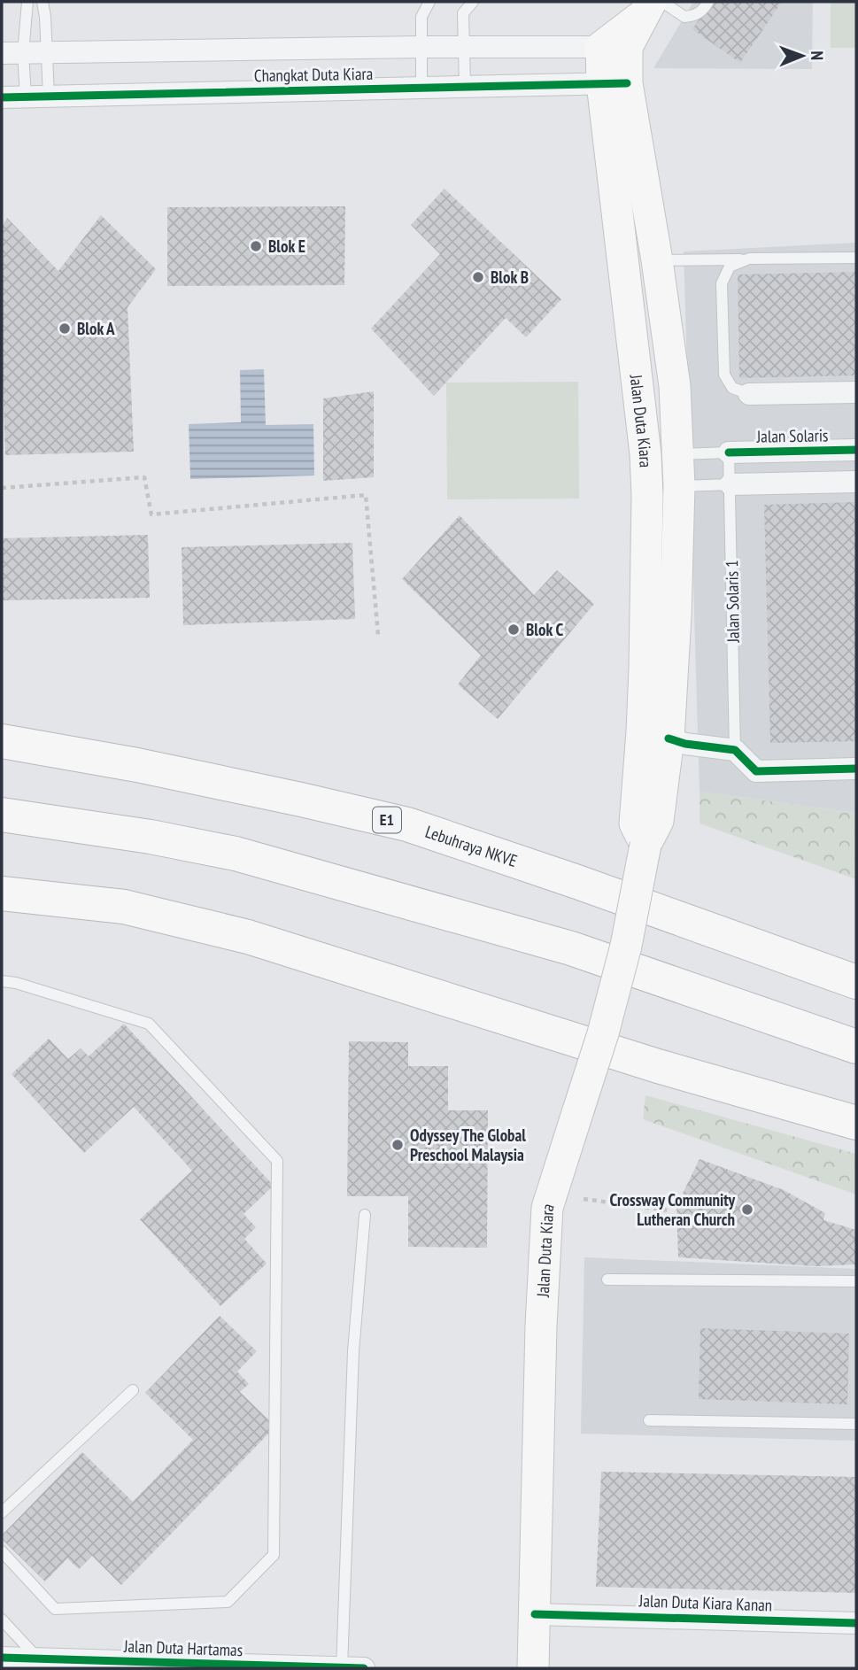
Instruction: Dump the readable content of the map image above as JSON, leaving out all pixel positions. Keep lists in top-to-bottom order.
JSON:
{
  "streets": {
    "highway": ["E1", "Lebuhraya NKVE"],
    "main road": ["Jalan Duta Kiara"],
    "street": [
      "Changkat Duta Kiara",
      "Jalan Solaris",
      "Jalan Duta Kiara Kanan",
      "Jalan Duta Hartamas"
    ],
    "lane": ["Jalan Solaris 1"]
  },
  "crossings": [
    ["Changkat Duta Kiara", "Jalan Duta Kiara"],
    ["Jalan Duta Kiara", "Jalan Solaris"],
    ["Jalan Duta Kiara", "Jalan Duta Kiara Kanan"],
    ["Jalan Solaris", "Jalan Solaris 1"]
  ],
  "places": [
    "Blok E",
    "Blok B",
    "Blok A",
    "Blok C",
    "Odyssey The Global Preschool Malaysia",
    "Crossway Community Lutheran Church"
  ],
  "north": "right"
}
